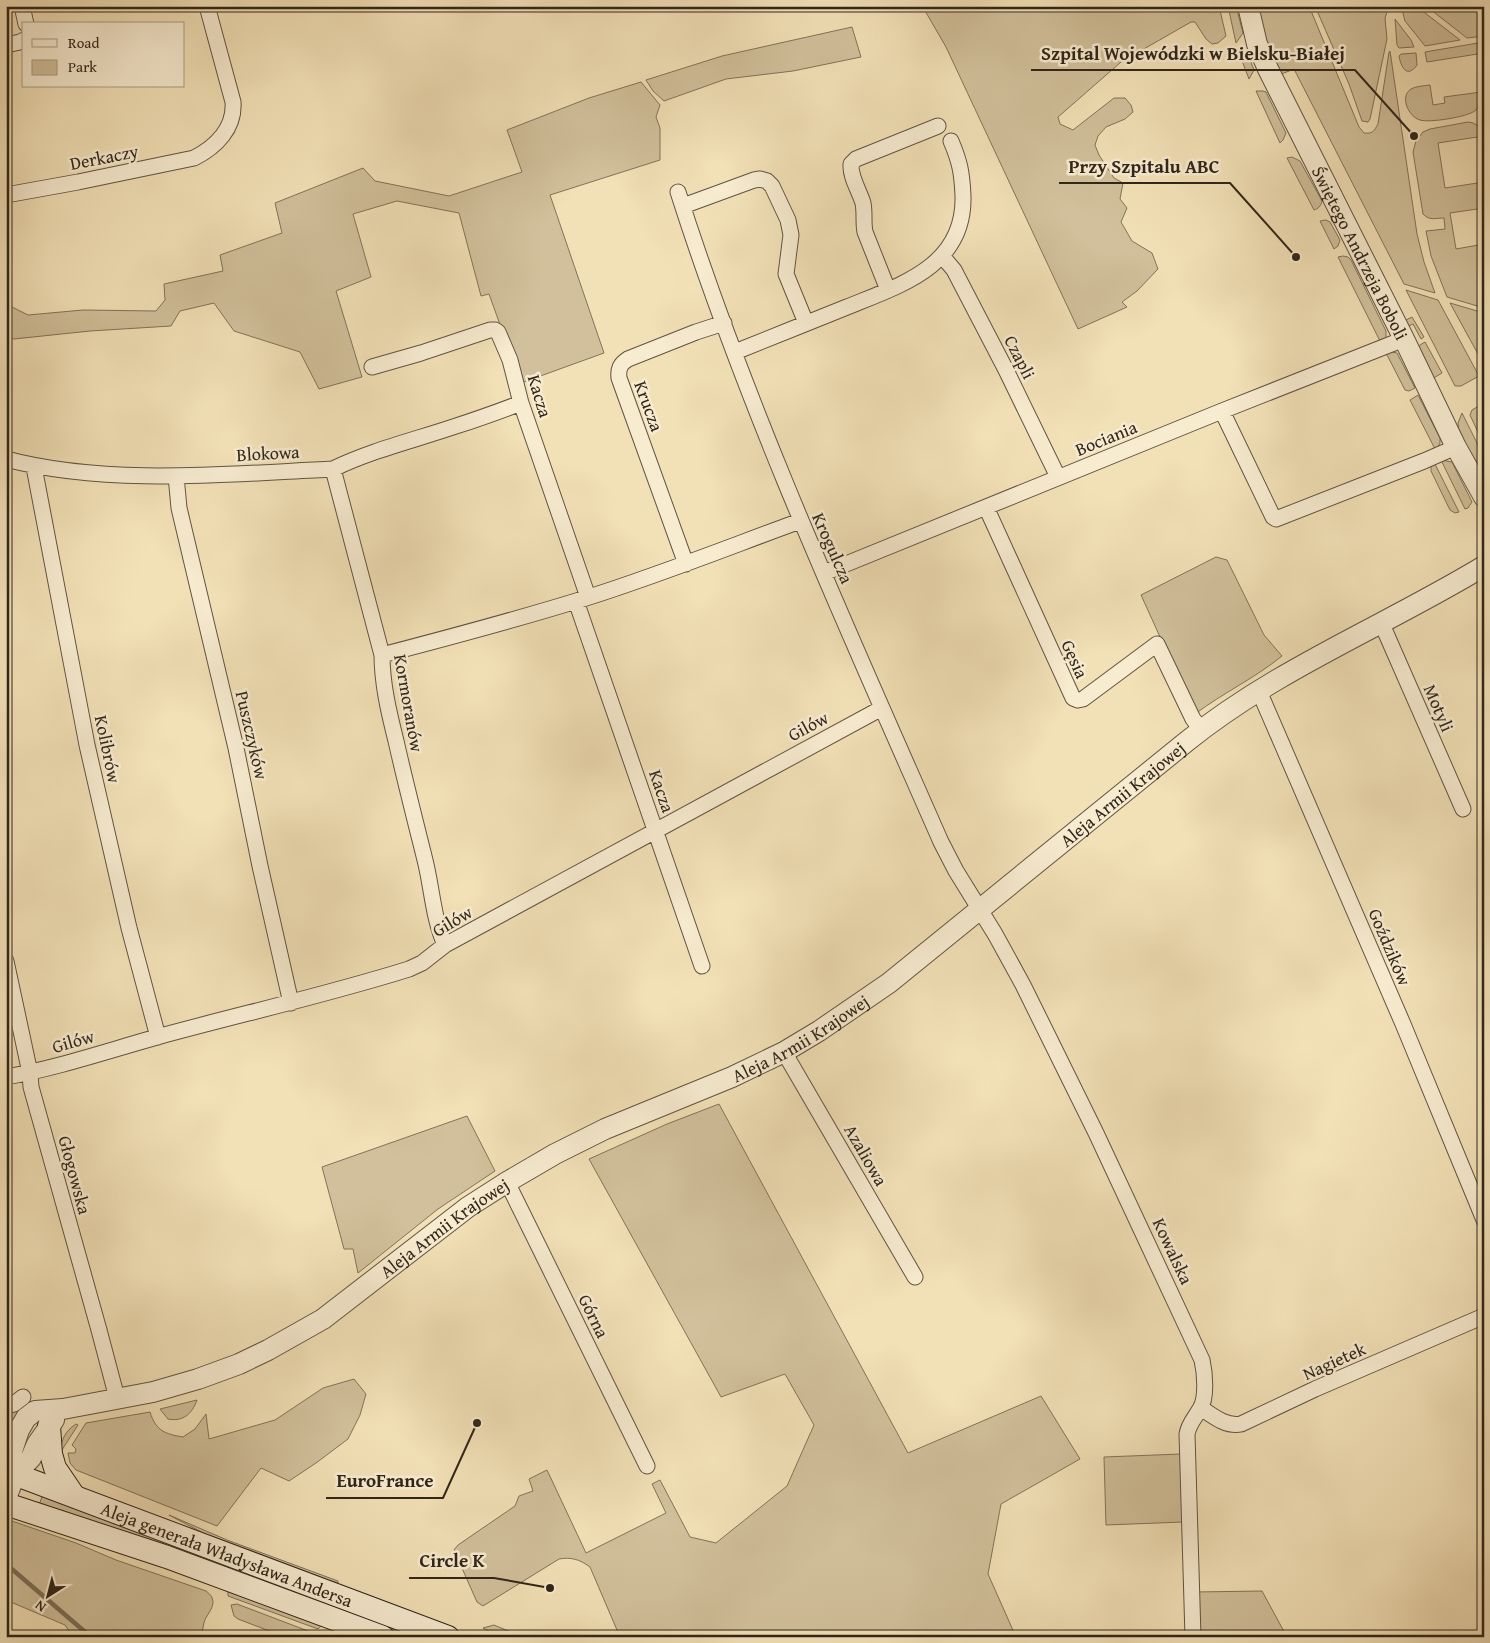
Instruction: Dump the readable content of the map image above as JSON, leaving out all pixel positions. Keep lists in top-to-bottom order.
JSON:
{
  "streets": {
    "main road": ["Aleja generała Władysława Andersa"],
    "street": [
      "Derkaczy",
      "Świętego Andrzeja Boboli",
      "Czapli",
      "Kacza",
      "Krucza",
      "Bociania",
      "Blokowa",
      "Krogulcza",
      "Gęsia",
      "Kormoranów",
      "Motyli",
      "Gilów",
      "Puszczyków",
      "Kolibrów",
      "Aleja Armii Krajowej",
      "Goździków",
      "Azaliowa",
      "Głogowska",
      "Kowalska",
      "Górna",
      "Nagietek"
    ]
  },
  "crossings": [
    ["Świętego Andrzeja Boboli", "Bociania"],
    ["Czapli", "Bociania"],
    ["Kacza", "Blokowa"],
    ["Kacza", "Gilów"],
    ["Krucza", "Krogulcza"],
    ["Bociania", "Krogulcza"],
    ["Bociania", "Gęsia"],
    ["Blokowa", "Kormoranów"],
    ["Blokowa", "Puszczyków"],
    ["Blokowa", "Kolibrów"],
    ["Krogulcza", "Gilów"],
    ["Krogulcza", "Aleja Armii Krajowej"],
    ["Krogulcza", "Kowalska"],
    ["Gęsia", "Aleja Armii Krajowej"],
    ["Kormoranów", "Gilów"],
    ["Motyli", "Aleja Armii Krajowej"],
    ["Gilów", "Puszczyków"],
    ["Gilów", "Kolibrów"],
    ["Gilów", "Głogowska"],
    ["Aleja Armii Krajowej", "Goździków"],
    ["Aleja Armii Krajowej", "Azaliowa"],
    ["Aleja Armii Krajowej", "Głogowska"],
    ["Aleja Armii Krajowej", "Kowalska"],
    ["Aleja Armii Krajowej", "Górna"],
    ["Kowalska", "Nagietek"]
  ],
  "places": [
    "Szpital Wojewódzki w Bielsku-Białej",
    "Przy Szpitalu ABC",
    "EuroFrance",
    "Circle K"
  ],
  "legend": ["Road", "Park"],
  "north": "bottom left"
}
